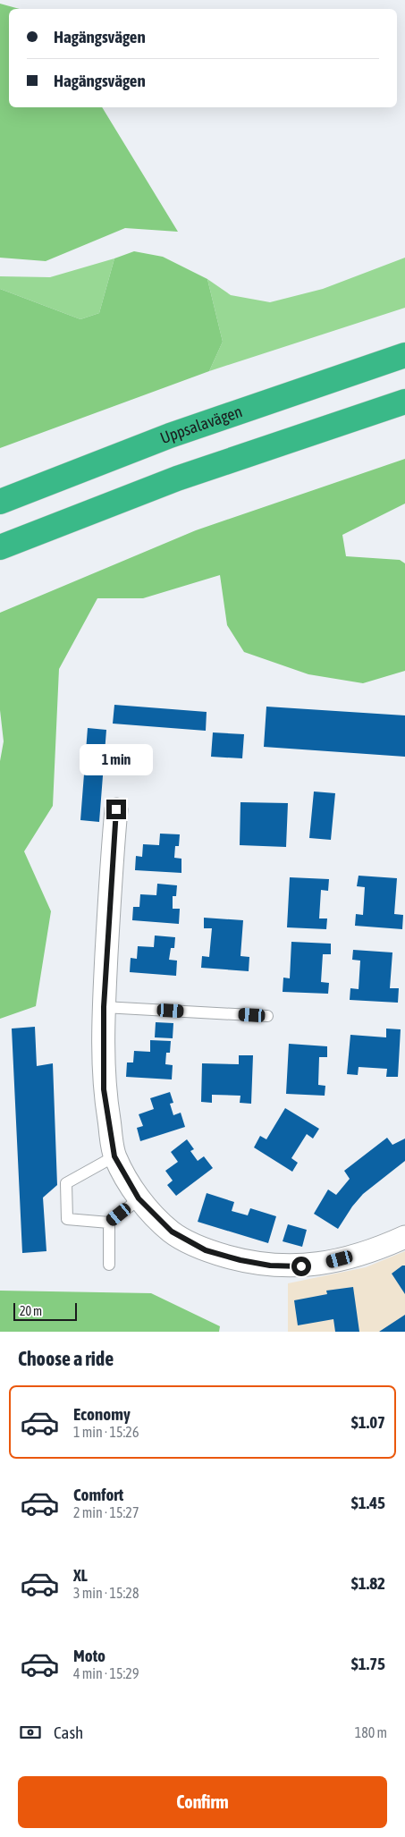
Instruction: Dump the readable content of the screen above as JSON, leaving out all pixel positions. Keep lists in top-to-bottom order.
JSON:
{
  "streets": {
    "highway": ["Uppsalavägen"]
  },
  "scale_bar": "20 m",
  "page": {
    "banner": ["Hagängsvägen", "Hagängsvägen"],
    "bubble": "1 min",
    "scale": "20 m",
    "heading": "Choose a ride",
    "list": [
      {
        "name": "Economy",
        "note": "1 min · 15:26",
        "value": "$1.07"
      },
      {
        "name": "Comfort",
        "note": "2 min · 15:27",
        "value": "$1.45"
      },
      {
        "name": "XL",
        "note": "3 min · 15:28",
        "value": "$1.82"
      },
      {
        "name": "Moto",
        "note": "4 min · 15:29",
        "value": "$1.75"
      }
    ],
    "pay": ["Cash", "180 m"],
    "buttons": "Confirm"
  }
}
